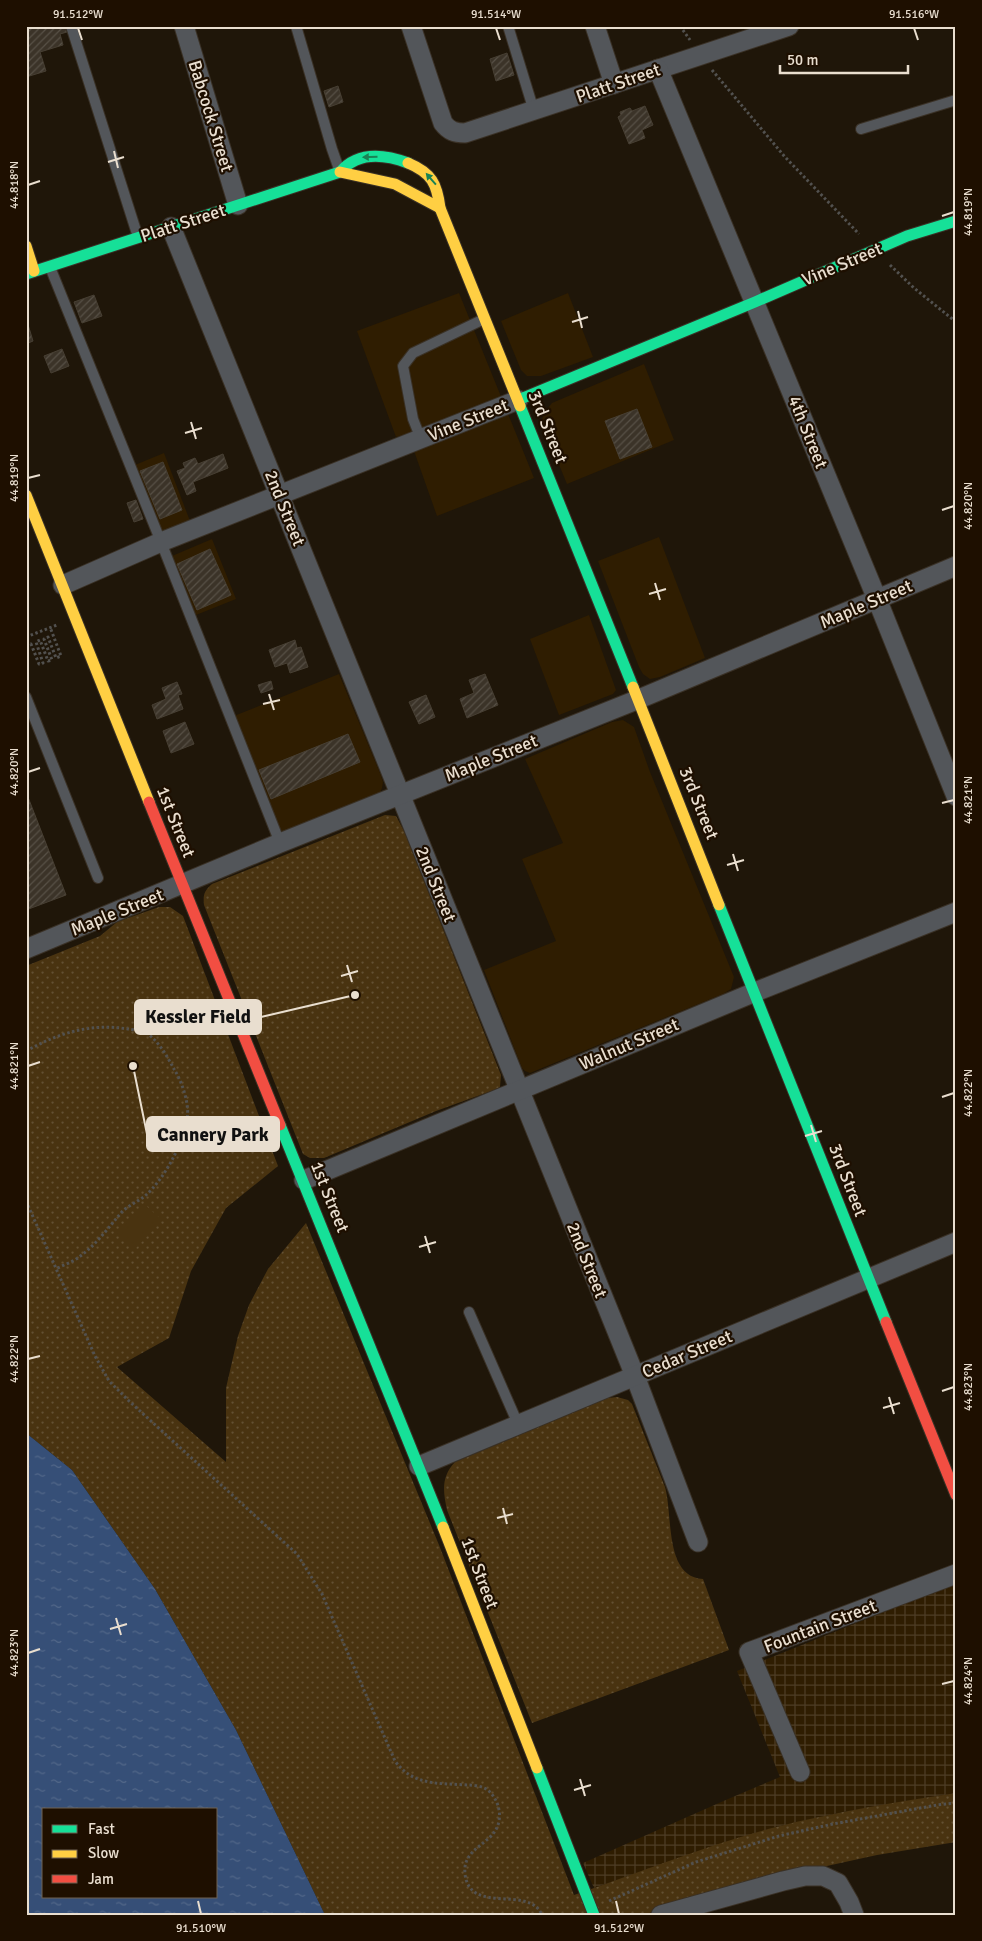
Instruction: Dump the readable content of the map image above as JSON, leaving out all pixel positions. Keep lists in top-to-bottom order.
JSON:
{
  "streets": {
    "street": [
      "Platt Street",
      "Babcock Street",
      "Vine Street",
      "3rd Street",
      "4th Street",
      "2nd Street",
      "Maple Street",
      "1st Street",
      "Walnut Street",
      "Cedar Street",
      "Fountain Street"
    ]
  },
  "crossings": [
    ["Platt Street", "Babcock Street"],
    ["Platt Street", "3rd Street"],
    ["Platt Street", "4th Street"],
    ["Platt Street", "2nd Street"],
    ["Vine Street", "3rd Street"],
    ["Vine Street", "4th Street"],
    ["Vine Street", "2nd Street"],
    ["Vine Street", "1st Street"],
    ["3rd Street", "Maple Street"],
    ["3rd Street", "Walnut Street"],
    ["3rd Street", "Cedar Street"],
    ["4th Street", "Maple Street"],
    ["2nd Street", "Maple Street"],
    ["2nd Street", "Walnut Street"],
    ["2nd Street", "Cedar Street"],
    ["Maple Street", "1st Street"],
    ["1st Street", "Walnut Street"],
    ["1st Street", "Cedar Street"]
  ],
  "places": ["Kessler Field", "Cannery Park"],
  "legend": ["Fast", "Slow", "Jam"],
  "scale_bar": "50 m",
  "coordinates": [
    "91.512°W",
    "91.514°W",
    "91.516°W",
    "44.818°N",
    "44.819°N",
    "44.820°N",
    "44.821°N",
    "44.822°N",
    "44.823°N",
    "44.824°N",
    "91.510°W"
  ]
}
